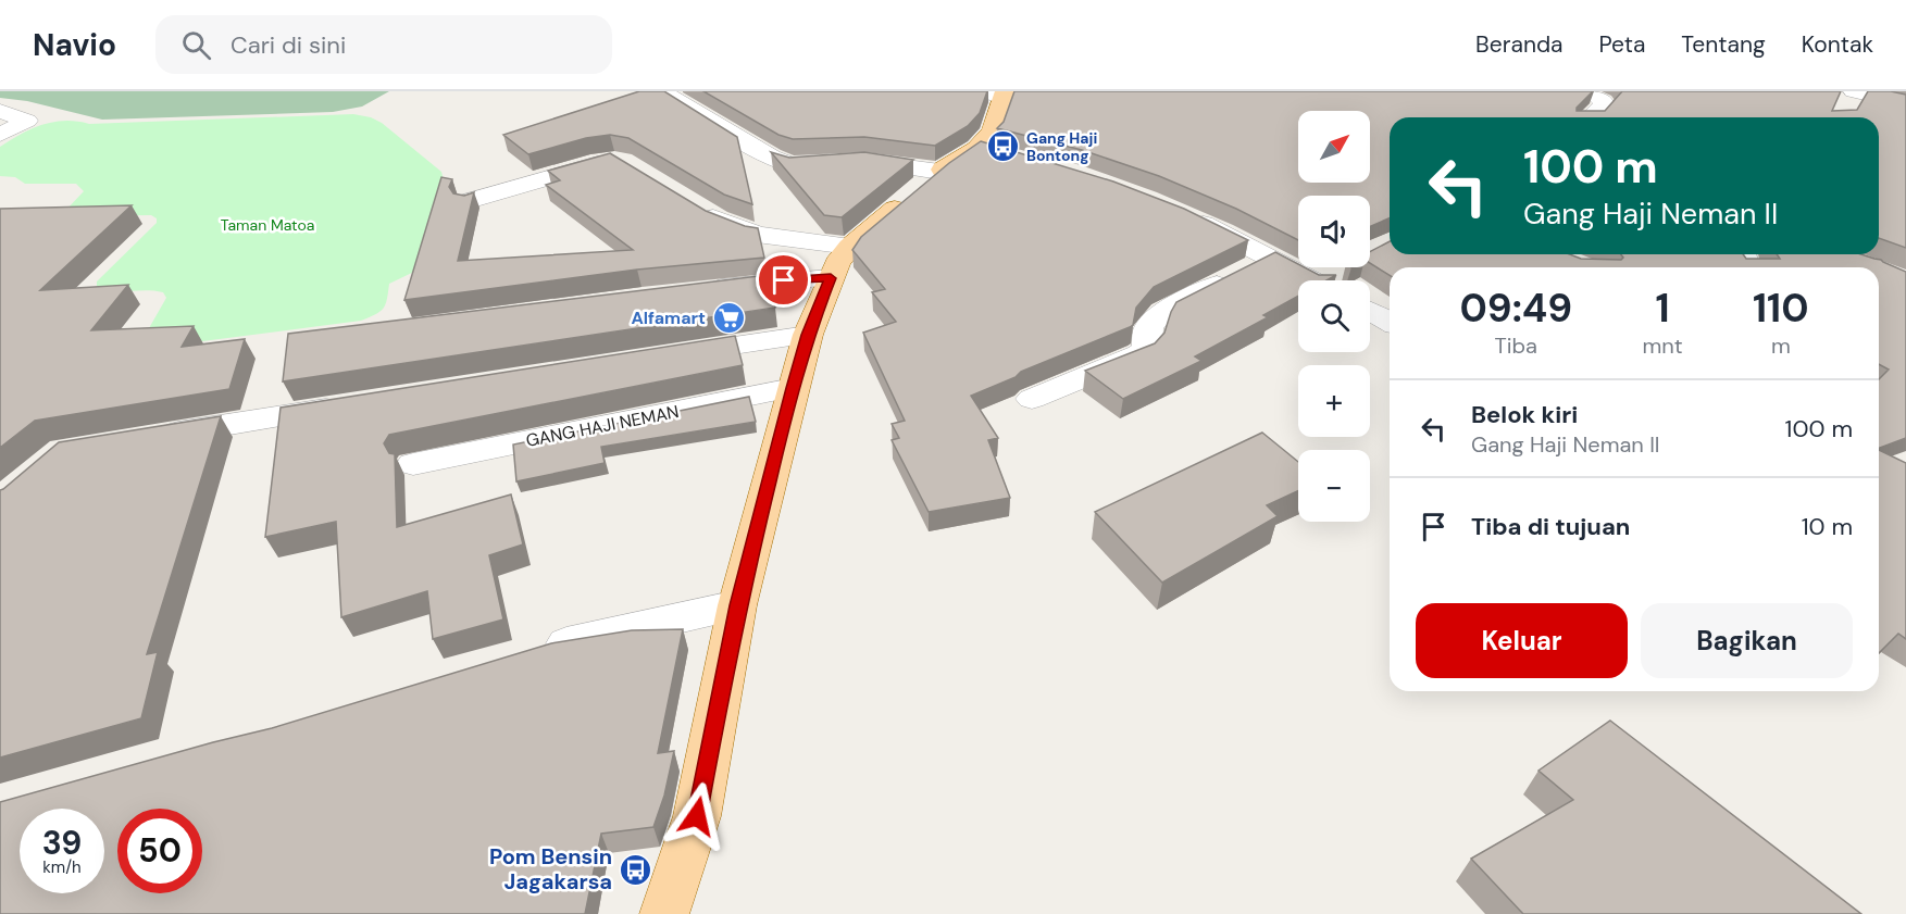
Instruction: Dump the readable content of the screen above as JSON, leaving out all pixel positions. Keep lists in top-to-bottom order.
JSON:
{
  "streets": {
    "street": ["GANG HAJI NEMAN"]
  },
  "parks": ["Taman Matoa"],
  "places": {
    "bus stop": ["Gang Haji Bontong", "Pom Bensin Jagakarsa"],
    "supermarket": ["Alfamart"]
  },
  "north": "top right",
  "page": {
    "header": "Navio",
    "search": "Cari di sini",
    "nav": [
      "Beranda",
      "Peta",
      "Tentang",
      "Kontak"
    ],
    "map_buttons": ["+", "−"],
    "turn": ["100 m", "Gang Haji Neman II"],
    "eta": [
      "09:49",
      "Tiba",
      "1",
      "mnt",
      "110",
      "m"
    ],
    "list": [
      {
        "name": "Belok kiri",
        "note": "Gang Haji Neman II",
        "value": "100 m"
      },
      {
        "name": "Tiba di tujuan",
        "value": "10 m"
      }
    ],
    "buttons": ["Keluar", "Bagikan"],
    "speed": "39 km/h",
    "limit": "50"
  }
}
